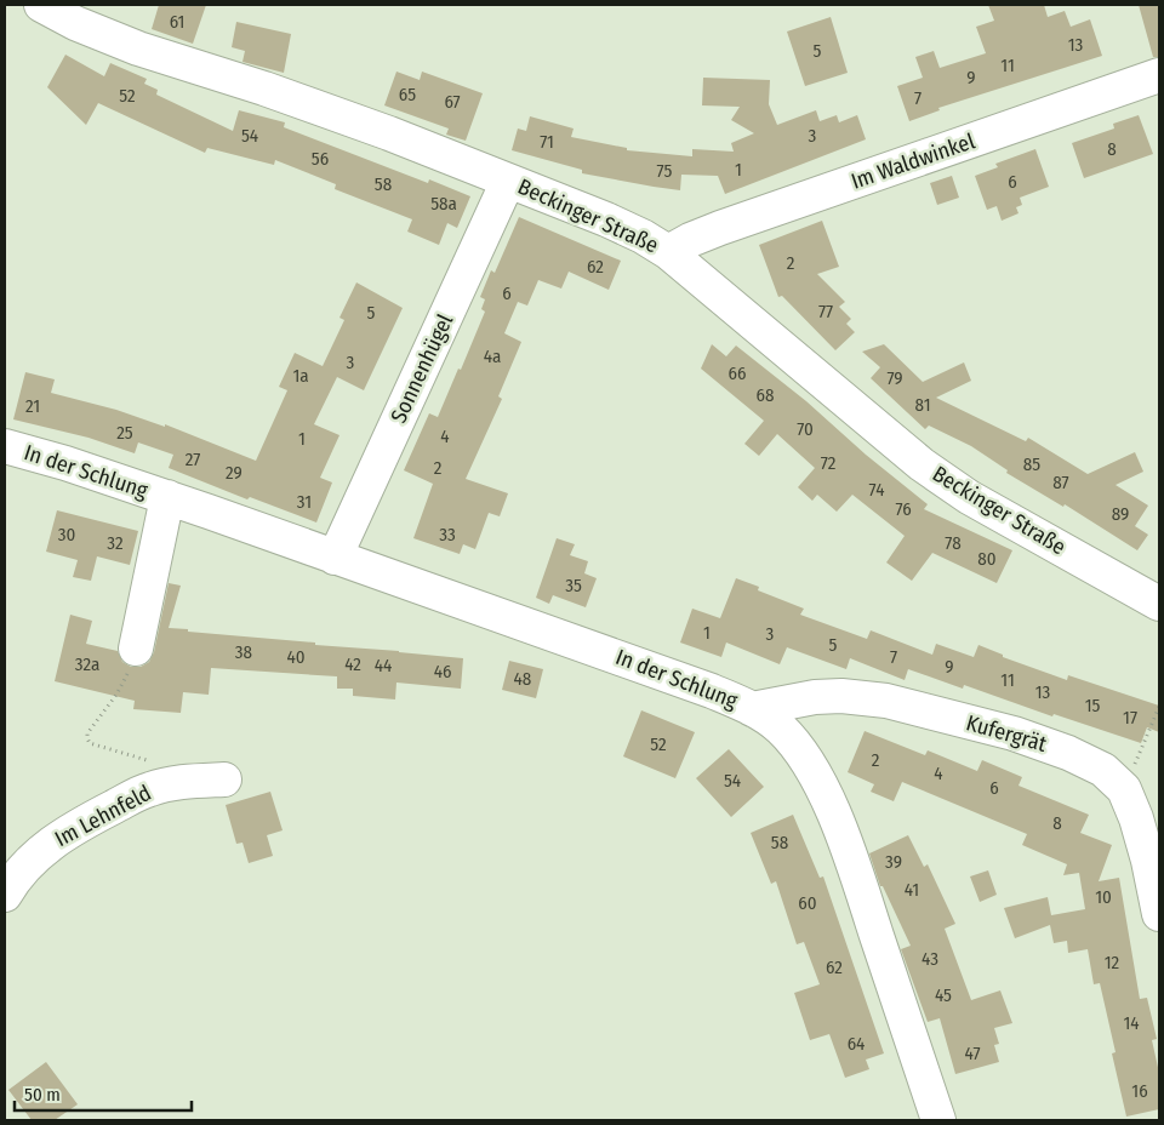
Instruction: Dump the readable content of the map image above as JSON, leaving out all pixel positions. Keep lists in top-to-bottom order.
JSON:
{
  "streets": {
    "street": [
      "Im Waldwinkel",
      "Beckinger Straße",
      "Sonnenhügel",
      "In der Schlung",
      "Kufergrät",
      "Im Lehnfeld"
    ]
  },
  "crossings": [
    ["Im Waldwinkel", "Beckinger Straße"],
    ["Beckinger Straße", "Sonnenhügel"],
    ["Sonnenhügel", "In der Schlung"],
    ["In der Schlung", "Kufergrät"]
  ],
  "house_numbers": [
    "61",
    "13",
    "5",
    "11",
    "9",
    "65",
    "52",
    "7",
    "67",
    "54",
    "3",
    "71",
    "8",
    "56",
    "1",
    "75",
    "6",
    "58",
    "58a",
    "2",
    "62",
    "6",
    "77",
    "5",
    "4a",
    "3",
    "66",
    "1a",
    "79",
    "68",
    "81",
    "21",
    "70",
    "25",
    "4",
    "1",
    "27",
    "72",
    "85",
    "2",
    "29",
    "87",
    "74",
    "31",
    "76",
    "89",
    "30",
    "33",
    "32",
    "78",
    "80",
    "35",
    "1",
    "3",
    "5",
    "38",
    "40",
    "7",
    "32a",
    "42",
    "44",
    "9",
    "46",
    "48",
    "11",
    "13",
    "15",
    "17",
    "52",
    "2",
    "4",
    "54",
    "6",
    "8",
    "58",
    "39",
    "41",
    "10",
    "60",
    "43",
    "12",
    "62",
    "45",
    "14",
    "64",
    "47",
    "16"
  ],
  "scale_bar": "50 m"
}
